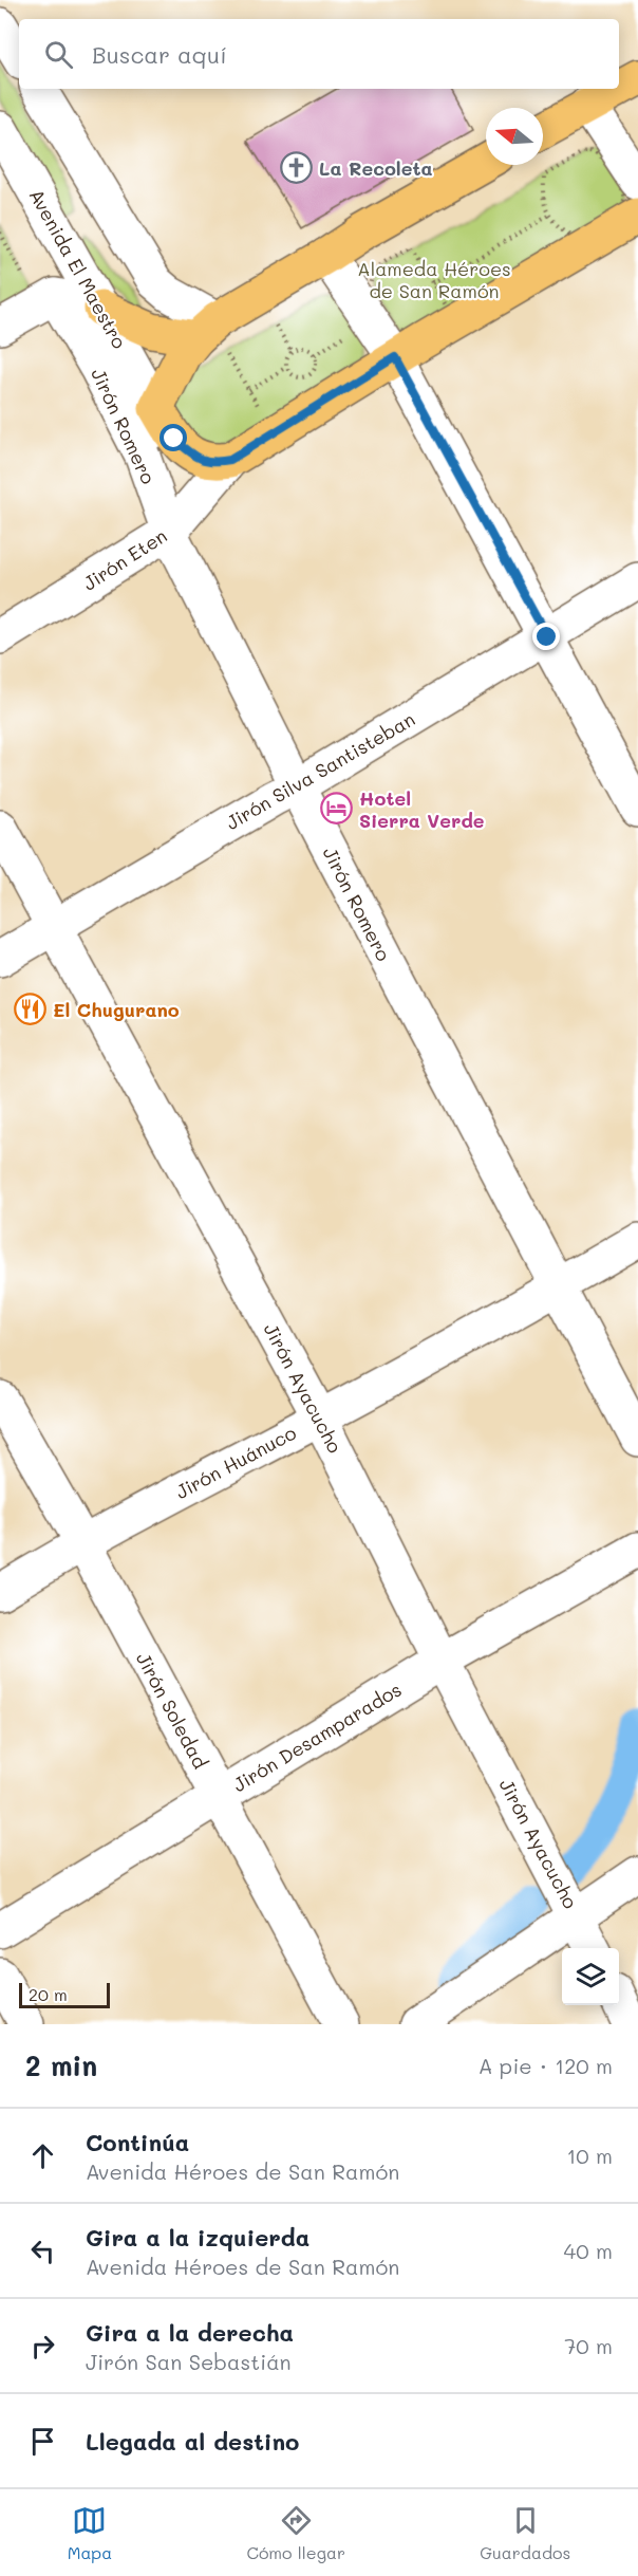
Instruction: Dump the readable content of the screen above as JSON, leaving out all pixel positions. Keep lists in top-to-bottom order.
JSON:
{
  "streets": {
    "street": [
      "Avenida El Maestro",
      "Jirón Romero",
      "Jirón Eten",
      "Jirón Silva Santisteban",
      "Jirón Ayacucho",
      "Jirón Huánuco",
      "Jirón Soledad",
      "Jirón Desamparados"
    ]
  },
  "crossings": [
    ["Jirón Romero", "Jirón Eten"],
    ["Jirón Romero", "Jirón Silva Santisteban"],
    ["Jirón Romero", "Jirón Huánuco"],
    ["Jirón Silva Santisteban", "Jirón Ayacucho"],
    ["Jirón Ayacucho", "Jirón Huánuco"],
    ["Jirón Ayacucho", "Jirón Desamparados"],
    ["Jirón Huánuco", "Jirón Soledad"],
    ["Jirón Soledad", "Jirón Desamparados"]
  ],
  "parks": ["Alameda Héroes de San Ramón"],
  "places": {
    "church": ["La Recoleta"],
    "hotel": ["Hotel Sierra Verde"],
    "restaurant": ["El Chugurano"]
  },
  "scale_bar": "20 m",
  "north": "left",
  "page": {
    "search": "Buscar aquí",
    "scale": "20 m",
    "heading": ["2 min", "A pie · 120 m"],
    "list": [
      ["Continúa", "Avenida Héroes de San Ramón", "10 m"],
      ["Gira a la izquierda", "Avenida Héroes de San Ramón", "40 m"],
      ["Gira a la derecha", "Jirón San Sebastián", "70 m"],
      "Llegada al destino"
    ],
    "nav": ["Mapa", "Cómo llegar", "Guardados"]
  }
}
